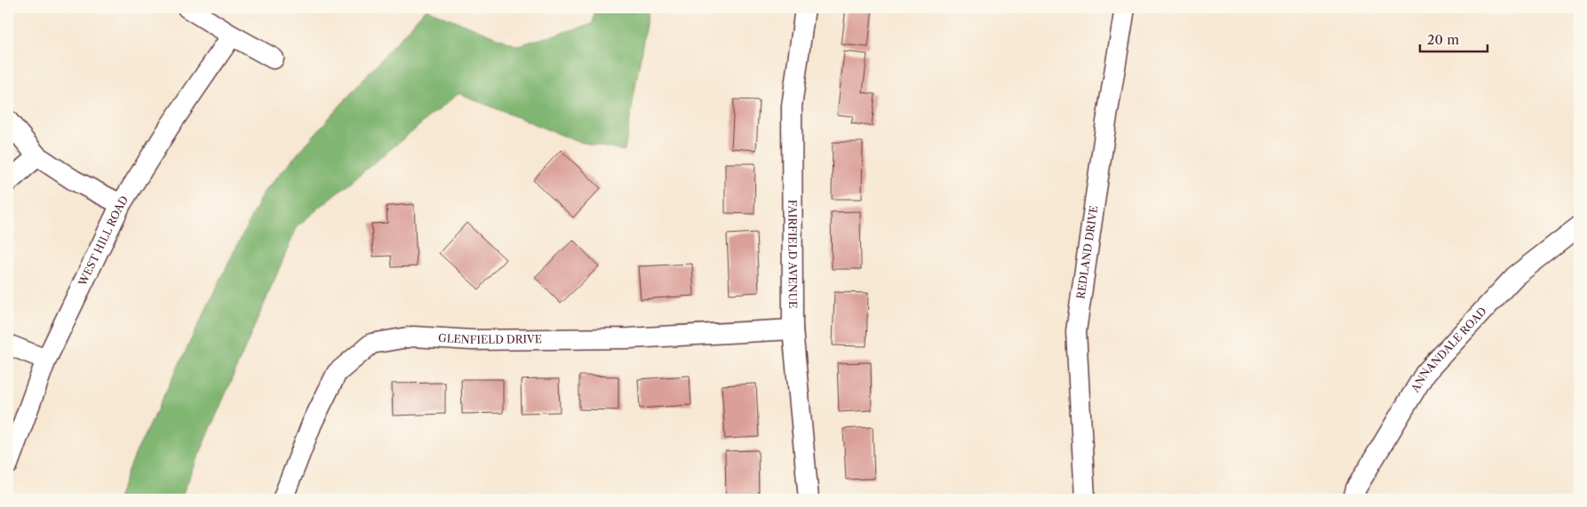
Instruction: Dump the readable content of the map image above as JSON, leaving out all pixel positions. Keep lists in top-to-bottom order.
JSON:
{
  "streets": {
    "street": [
      "WEST HILL ROAD",
      "REDLAND DRIVE",
      "FAIRFIELD AVENUE",
      "GLENFIELD DRIVE",
      "ANNANDALE ROAD"
    ]
  },
  "crossings": [
    ["FAIRFIELD AVENUE", "GLENFIELD DRIVE"]
  ],
  "scale_bar": "20 m"
}
